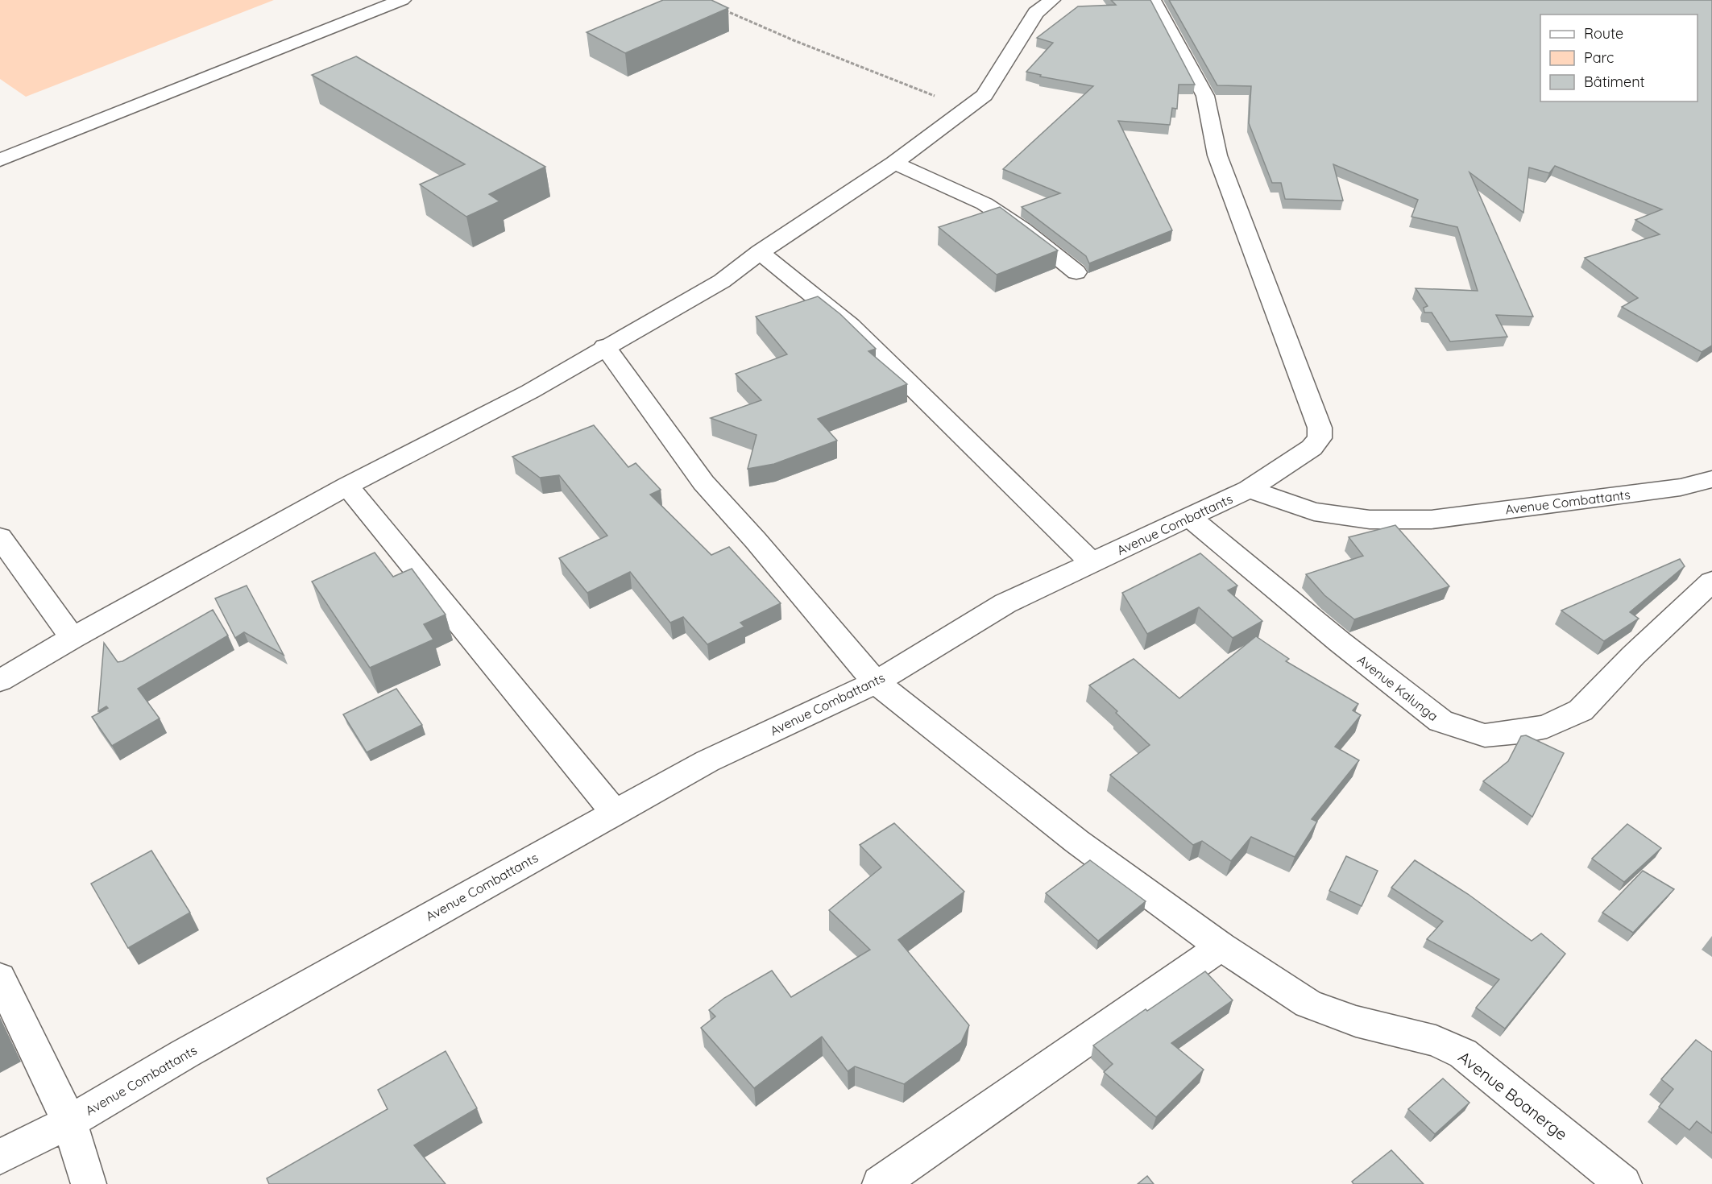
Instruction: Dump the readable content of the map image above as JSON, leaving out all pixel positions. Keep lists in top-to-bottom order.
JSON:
{
  "streets": {
    "street": ["Avenue Combattants", "Avenue Kalunga", "Avenue Boanerge"]
  },
  "crossings": [
    ["Avenue Combattants", "Avenue Kalunga"],
    ["Avenue Combattants", "Avenue Boanerge"]
  ],
  "legend": ["Route", "Parc", "Bâtiment"]
}
